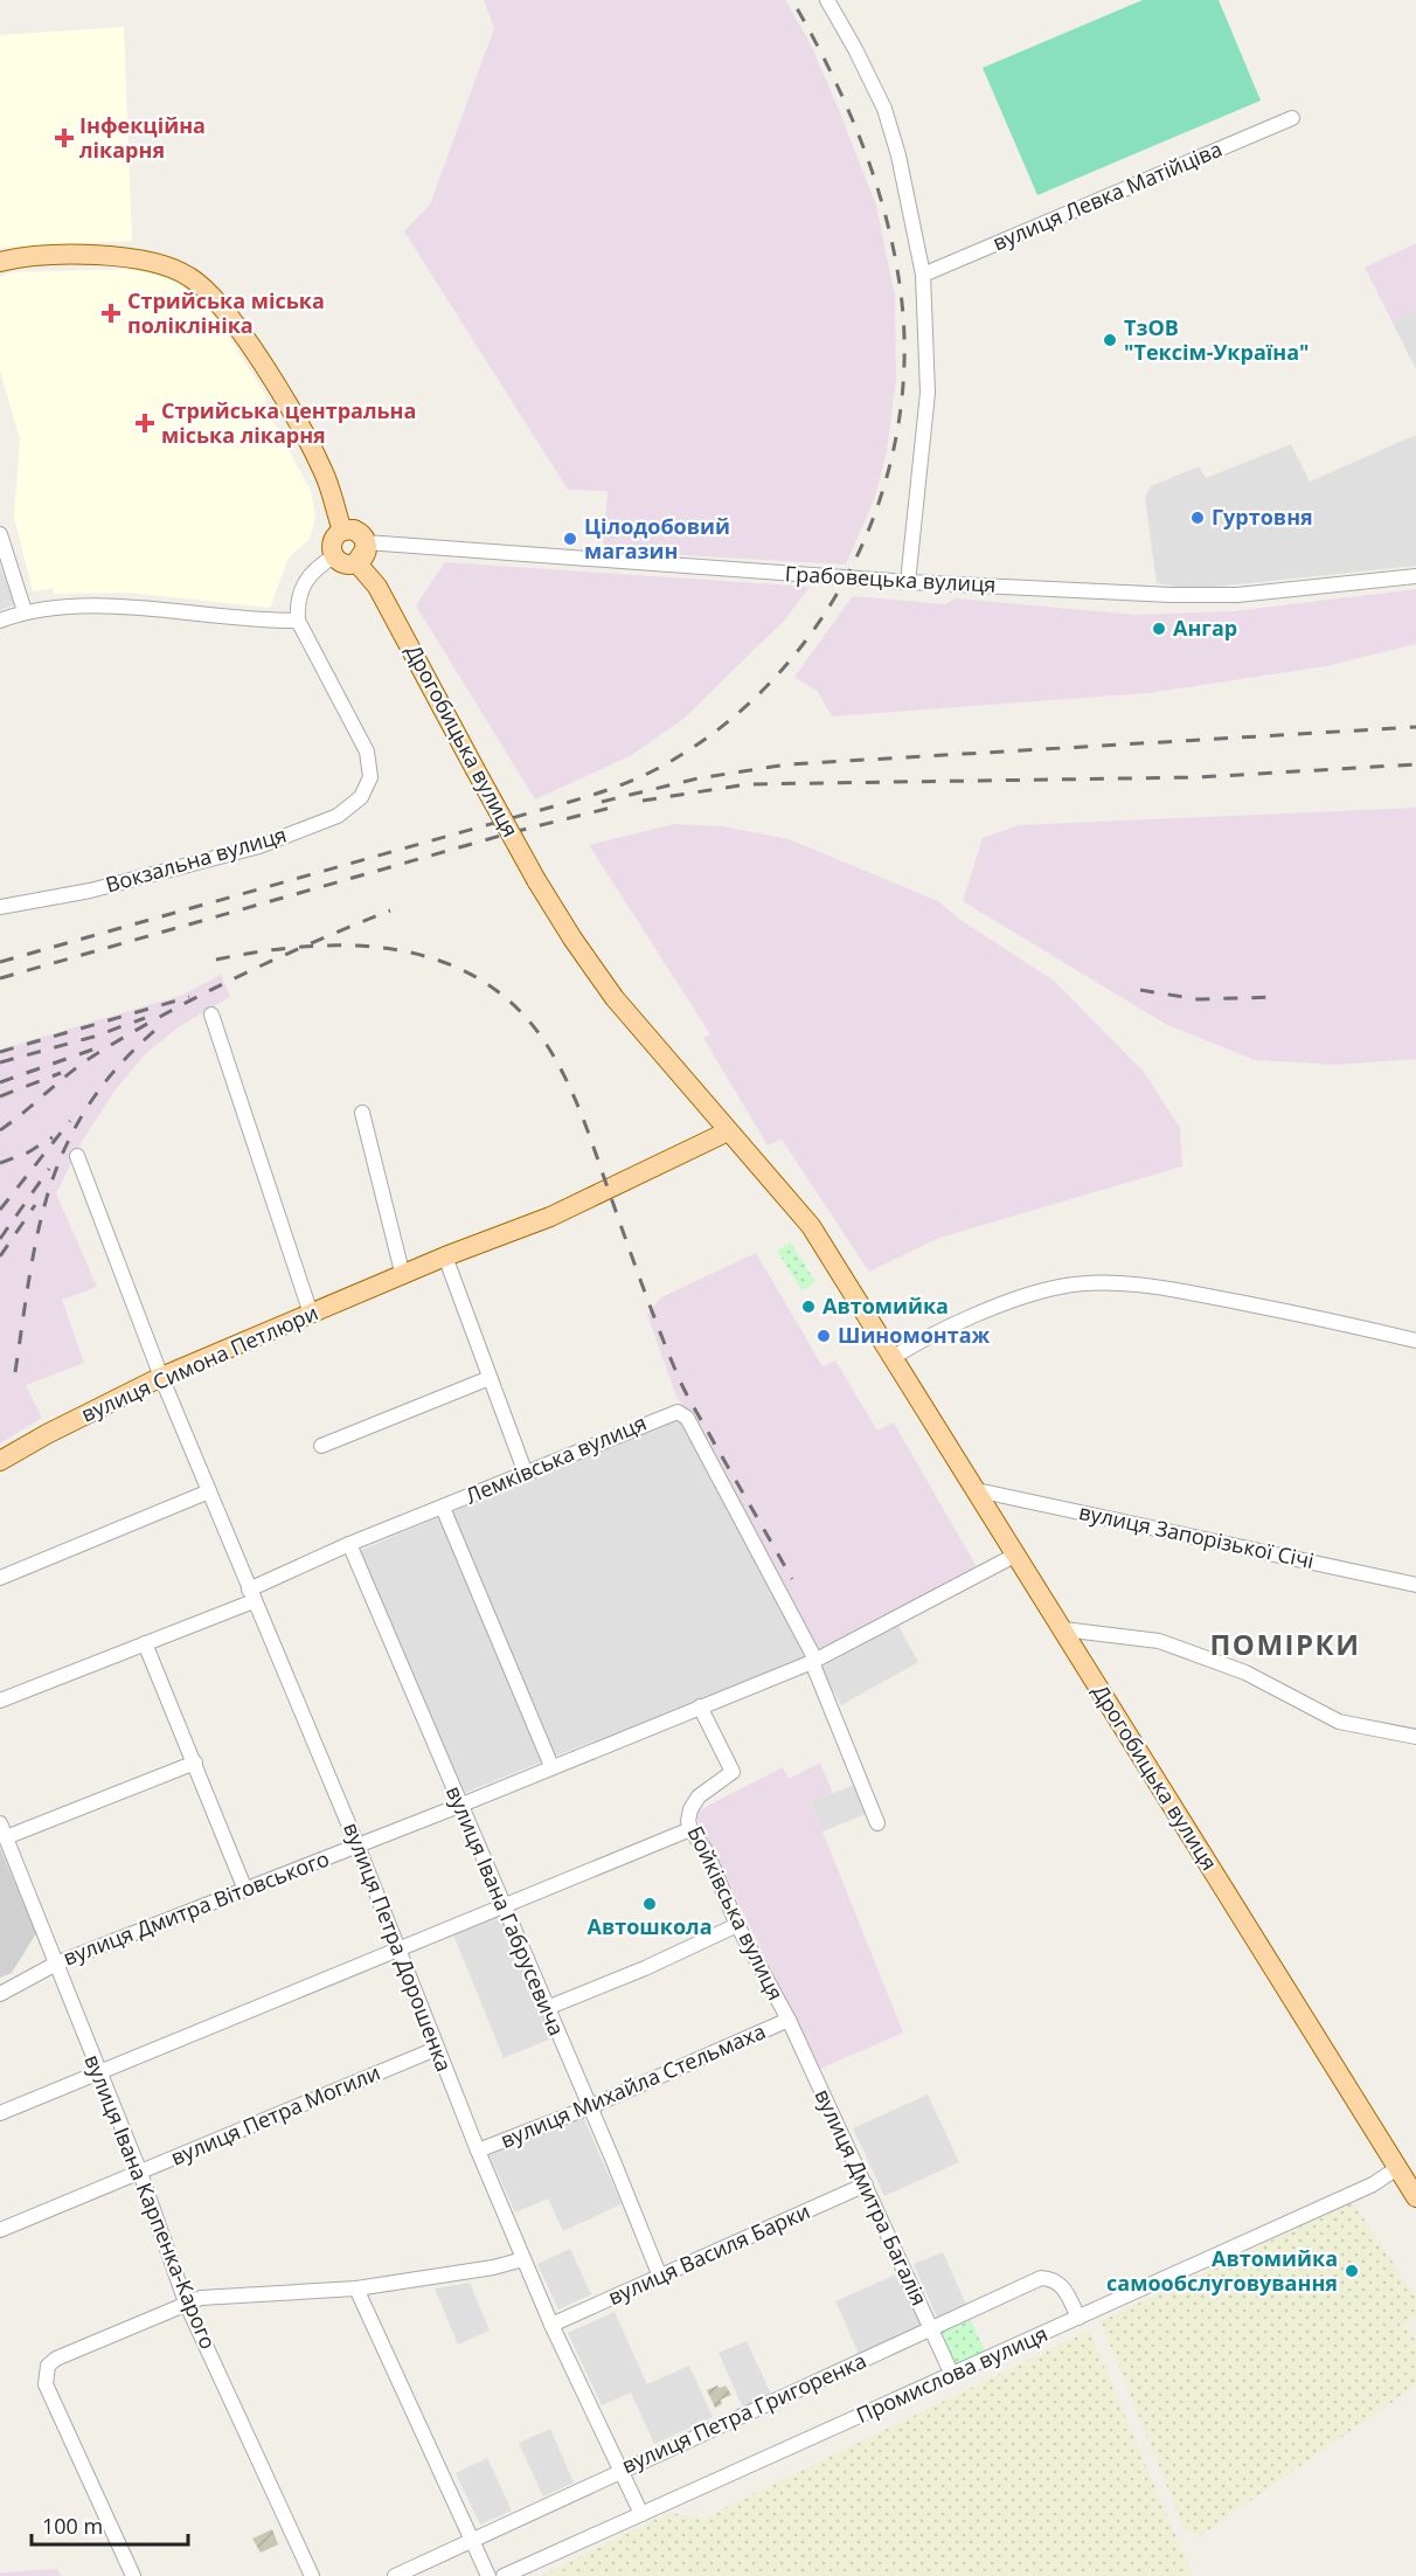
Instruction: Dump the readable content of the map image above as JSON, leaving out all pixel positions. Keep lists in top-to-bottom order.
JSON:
{
  "streets": {
    "main road": ["Дрогобицька вулиця", "вулиця Симона Петлюри"],
    "street": [
      "вулиця Левка Матійціва",
      "Грабовецька вулиця",
      "Вокзальна вулиця",
      "Лемківська вулиця",
      "вулиця Запорізької Січі",
      "вулиця Дмитра Вітовського",
      "вулиця Івана Габрусевича",
      "Бойківська вулиця",
      "вулиця Петра Дорошенка",
      "вулиця Михайла Стельмаха",
      "вулиця Петра Могили",
      "вулиця Дмитра Багалія",
      "вулиця Івана Карпенка-Карого",
      "вулиця Василя Барки",
      "Промислова вулиця",
      "вулиця Петра Григоренка"
    ]
  },
  "crossings": [
    ["Грабовецька вулиця", "Дрогобицька вулиця"],
    ["Дрогобицька вулиця", "вулиця Симона Петлюри"],
    ["Дрогобицька вулиця", "вулиця Запорізької Січі"],
    ["Дрогобицька вулиця", "вулиця Дмитра Вітовського"],
    ["Дрогобицька вулиця", "Промислова вулиця"],
    ["вулиця Симона Петлюри", "вулиця Петра Дорошенка"],
    ["Лемківська вулиця", "вулиця Дмитра Вітовського"],
    ["Лемківська вулиця", "вулиця Івана Габрусевича"],
    ["Лемківська вулиця", "вулиця Петра Дорошенка"],
    ["вулиця Дмитра Вітовського", "вулиця Івана Габрусевича"],
    ["вулиця Дмитра Вітовського", "Бойківська вулиця"],
    ["вулиця Дмитра Вітовського", "вулиця Петра Дорошенка"],
    ["вулиця Дмитра Вітовського", "вулиця Івана Карпенка-Карого"],
    ["вулиця Івана Габрусевича", "вулиця Михайла Стельмаха"],
    ["вулиця Івана Габрусевича", "вулиця Василя Барки"],
    ["Бойківська вулиця", "вулиця Михайла Стельмаха"],
    ["Бойківська вулиця", "вулиця Дмитра Багалія"],
    ["вулиця Петра Дорошенка", "вулиця Михайла Стельмаха"],
    ["вулиця Петра Дорошенка", "вулиця Петра Могили"],
    ["вулиця Петра Дорошенка", "вулиця Василя Барки"],
    ["вулиця Петра Дорошенка", "Промислова вулиця"],
    ["вулиця Петра Дорошенка", "вулиця Петра Григоренка"],
    ["вулиця Михайла Стельмаха", "вулиця Дмитра Багалія"],
    ["вулиця Петра Могили", "вулиця Івана Карпенка-Карого"],
    ["вулиця Дмитра Багалія", "вулиця Василя Барки"],
    ["вулиця Дмитра Багалія", "Промислова вулиця"],
    ["вулиця Дмитра Багалія", "вулиця Петра Григоренка"],
    ["Промислова вулиця", "вулиця Петра Григоренка"]
  ],
  "districts": ["ПОМІРКИ"],
  "places": {
    "health": ["Інфекційна лікарня", "Стрийська міська поліклініка", "Стрийська центральна міська лікарня"],
    "other": [
      "ТзОВ \"Тексім-Україна\"",
      "Гуртовня",
      "Цілодобовий магазин",
      "Ангар",
      "Автомийка",
      "Шиномонтаж",
      "Автошкола",
      "Автомийка самообслуговування"
    ]
  },
  "scale_bar": "100 m"
}
